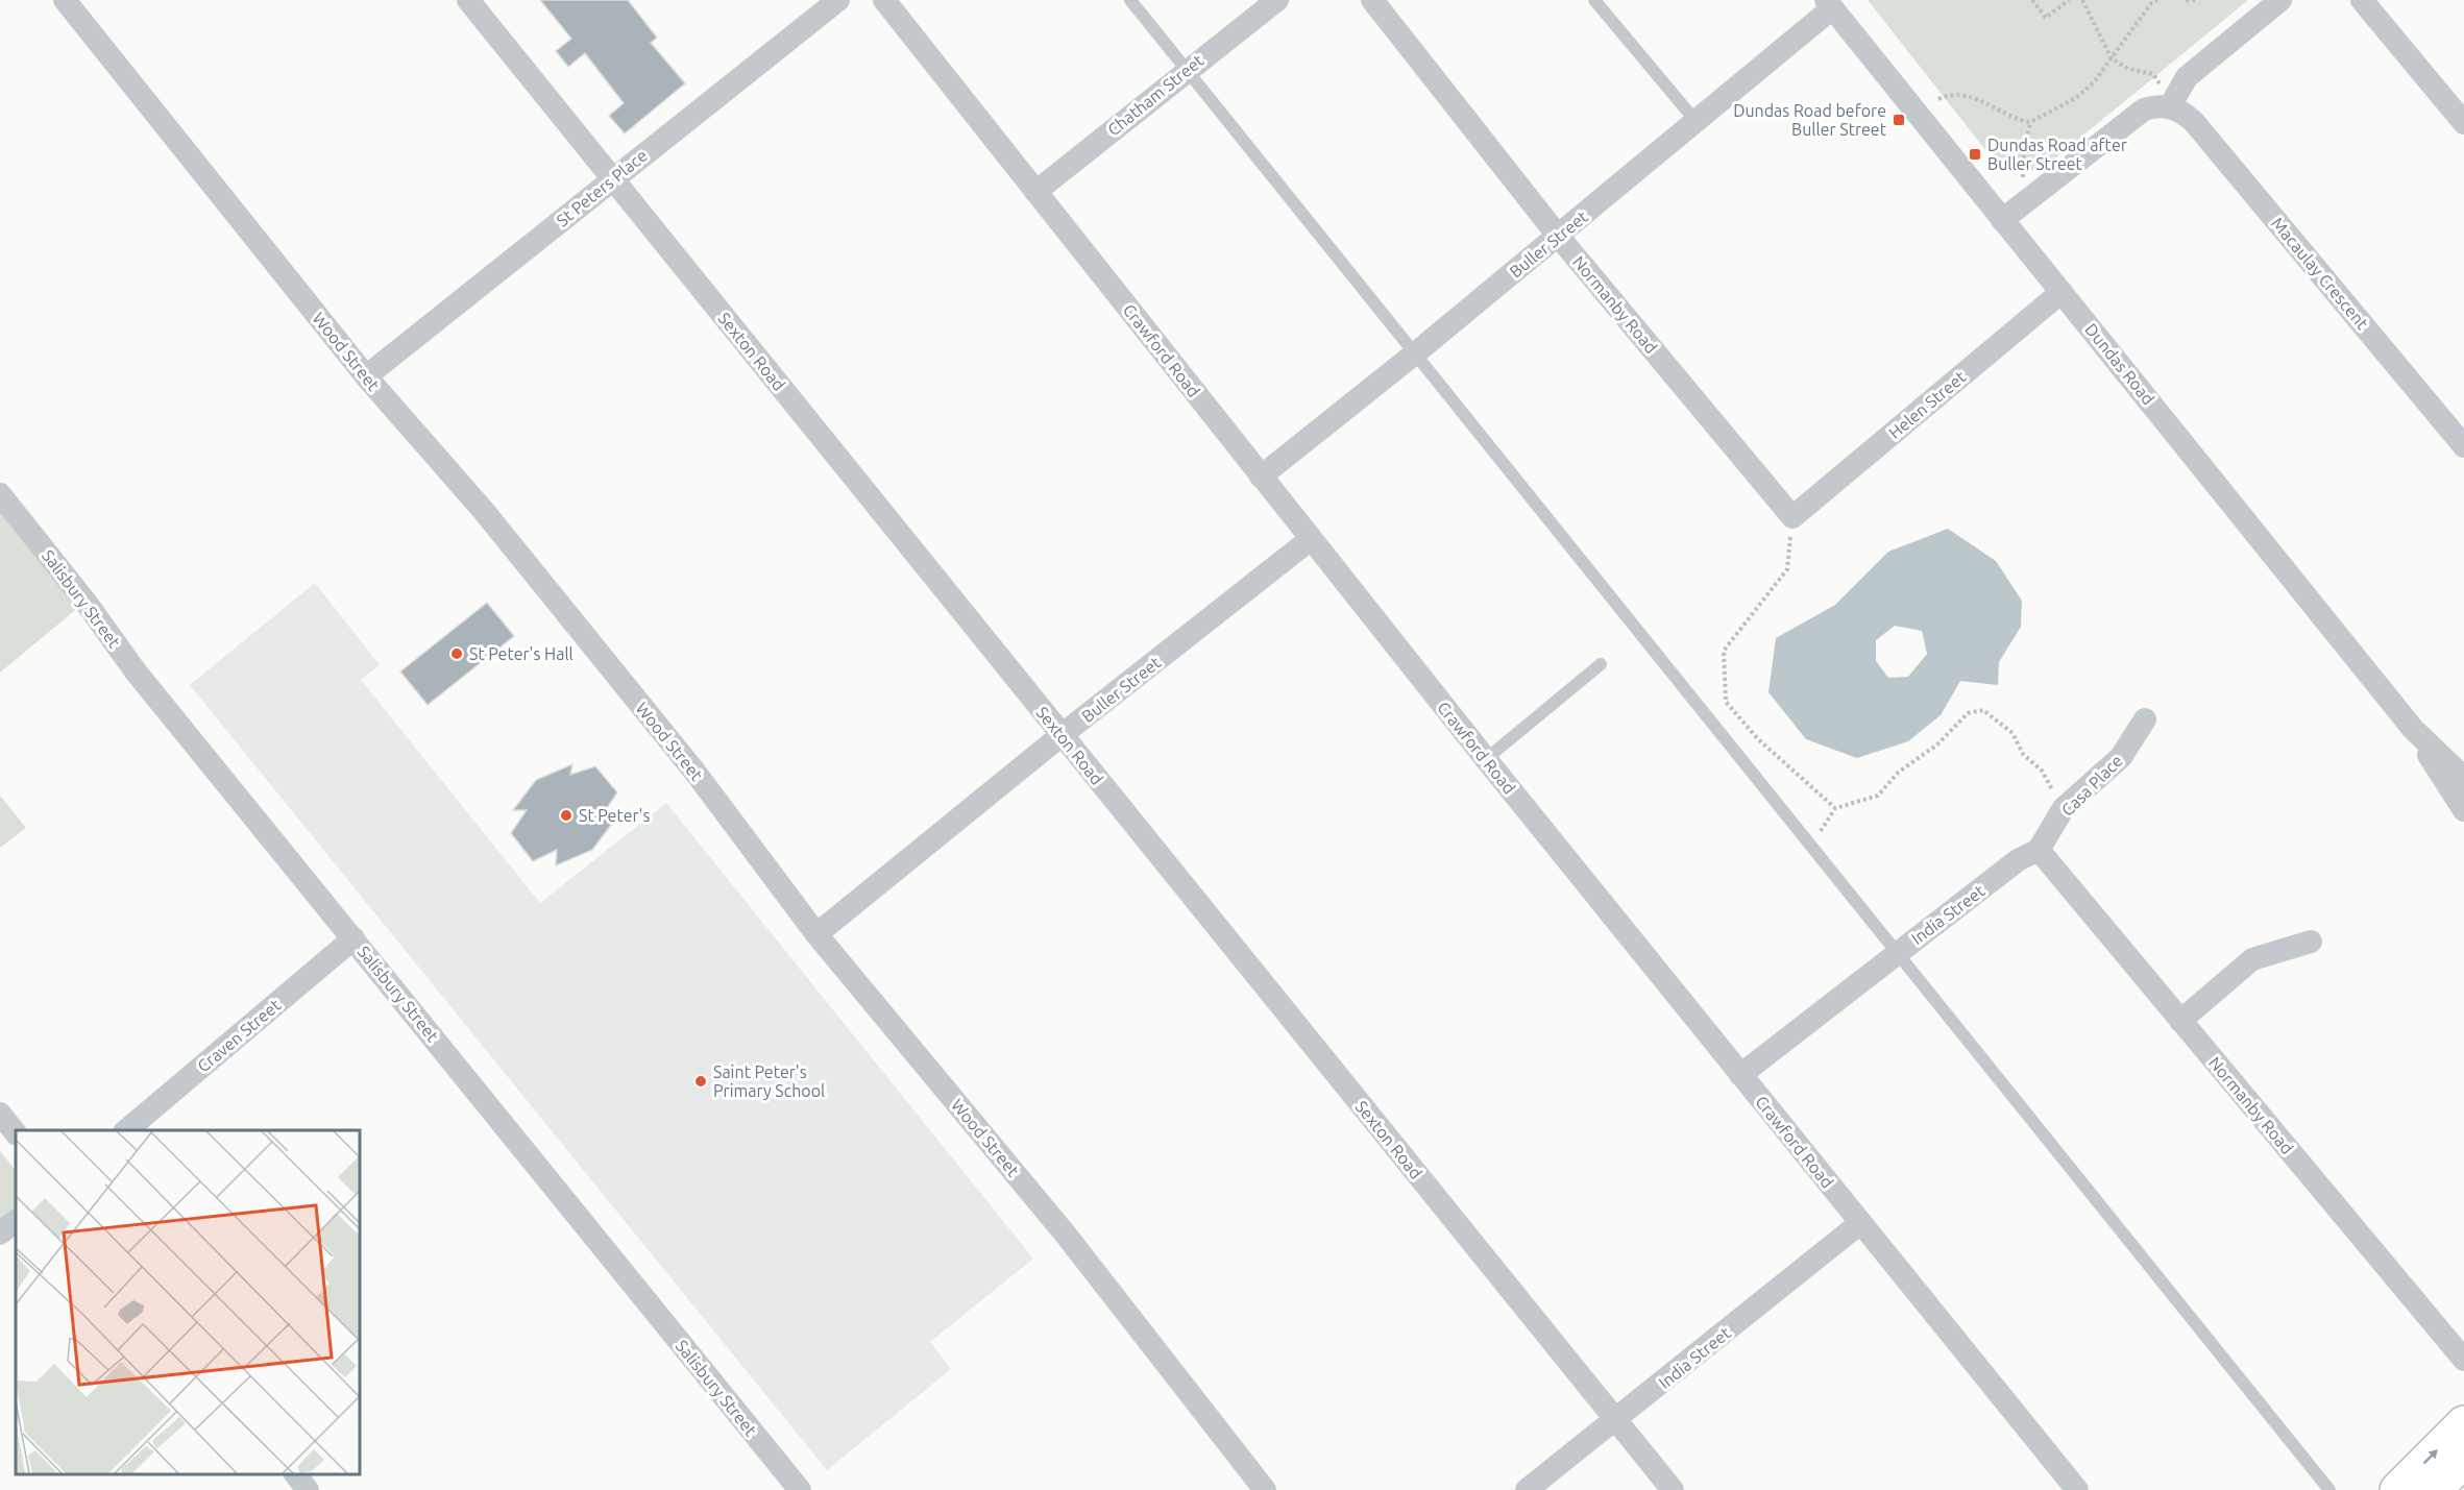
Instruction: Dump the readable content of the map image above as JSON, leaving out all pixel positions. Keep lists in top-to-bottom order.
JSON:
{
  "streets": {
    "street": [
      "Chatham Street",
      "St Peters Place",
      "Buller Street",
      "Macaulay Crescent",
      "Normanby Road",
      "Crawford Road",
      "Wood Street",
      "Sexton Road",
      "Dundas Road",
      "Helen Street",
      "Salisbury Street",
      "Casa Place",
      "India Street",
      "Craven Street"
    ]
  },
  "crossings": [
    ["Chatham Street", "Crawford Road"],
    ["St Peters Place", "Wood Street"],
    ["St Peters Place", "Sexton Road"],
    ["Buller Street", "Normanby Road"],
    ["Buller Street", "Crawford Road"],
    ["Buller Street", "Wood Street"],
    ["Buller Street", "Sexton Road"],
    ["Buller Street", "Dundas Road"],
    ["Normanby Road", "Helen Street"],
    ["Normanby Road", "Casa Place"],
    ["Normanby Road", "India Street"],
    ["Crawford Road", "India Street"],
    ["Sexton Road", "India Street"],
    ["Dundas Road", "Helen Street"],
    ["Salisbury Street", "Craven Street"],
    ["Casa Place", "India Street"]
  ],
  "places": {
    "transit": ["Dundas Road before Buller Street", "Dundas Road after Buller Street"],
    "other": ["St Peter's Hall", "St Peter's", "Saint Peter's Primary School"]
  }
}
